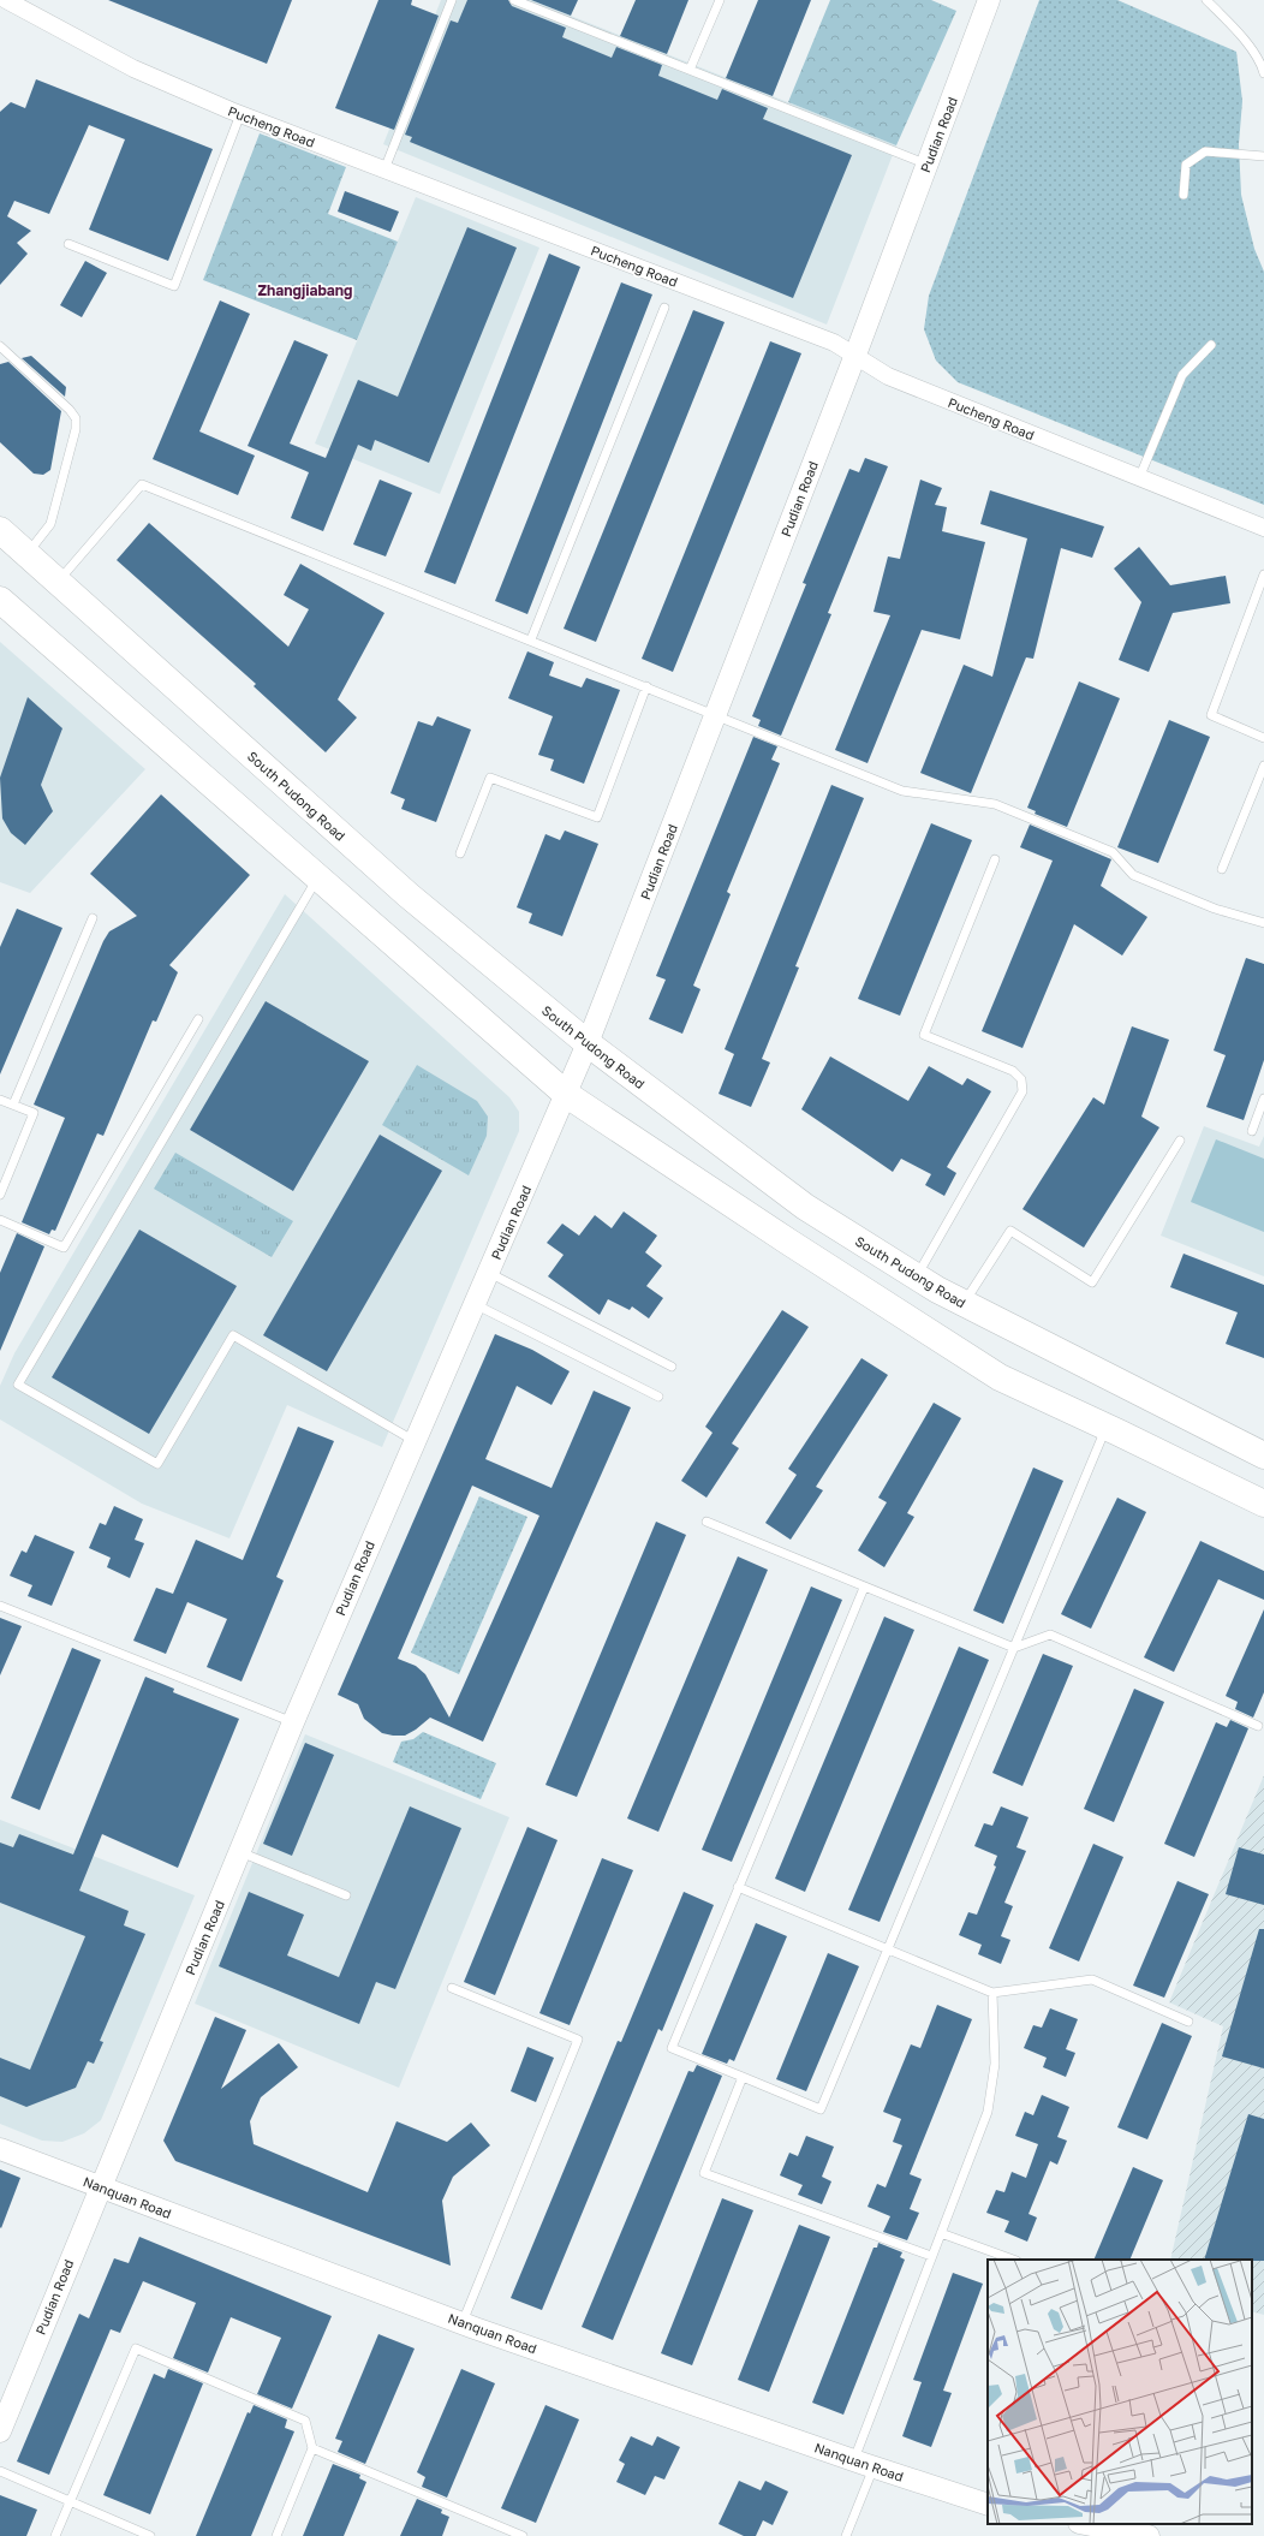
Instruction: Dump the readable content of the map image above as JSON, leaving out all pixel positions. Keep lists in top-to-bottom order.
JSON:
{
  "streets": {
    "main road": ["South Pudong Road"],
    "street": ["Pucheng Road", "Pudian Road", "Nanquan Road"]
  },
  "crossings": [
    ["Pucheng Road", "Pudian Road"],
    ["Pudian Road", "South Pudong Road"],
    ["Pudian Road", "Nanquan Road"]
  ],
  "districts": ["Zhangjiabang"]
}
